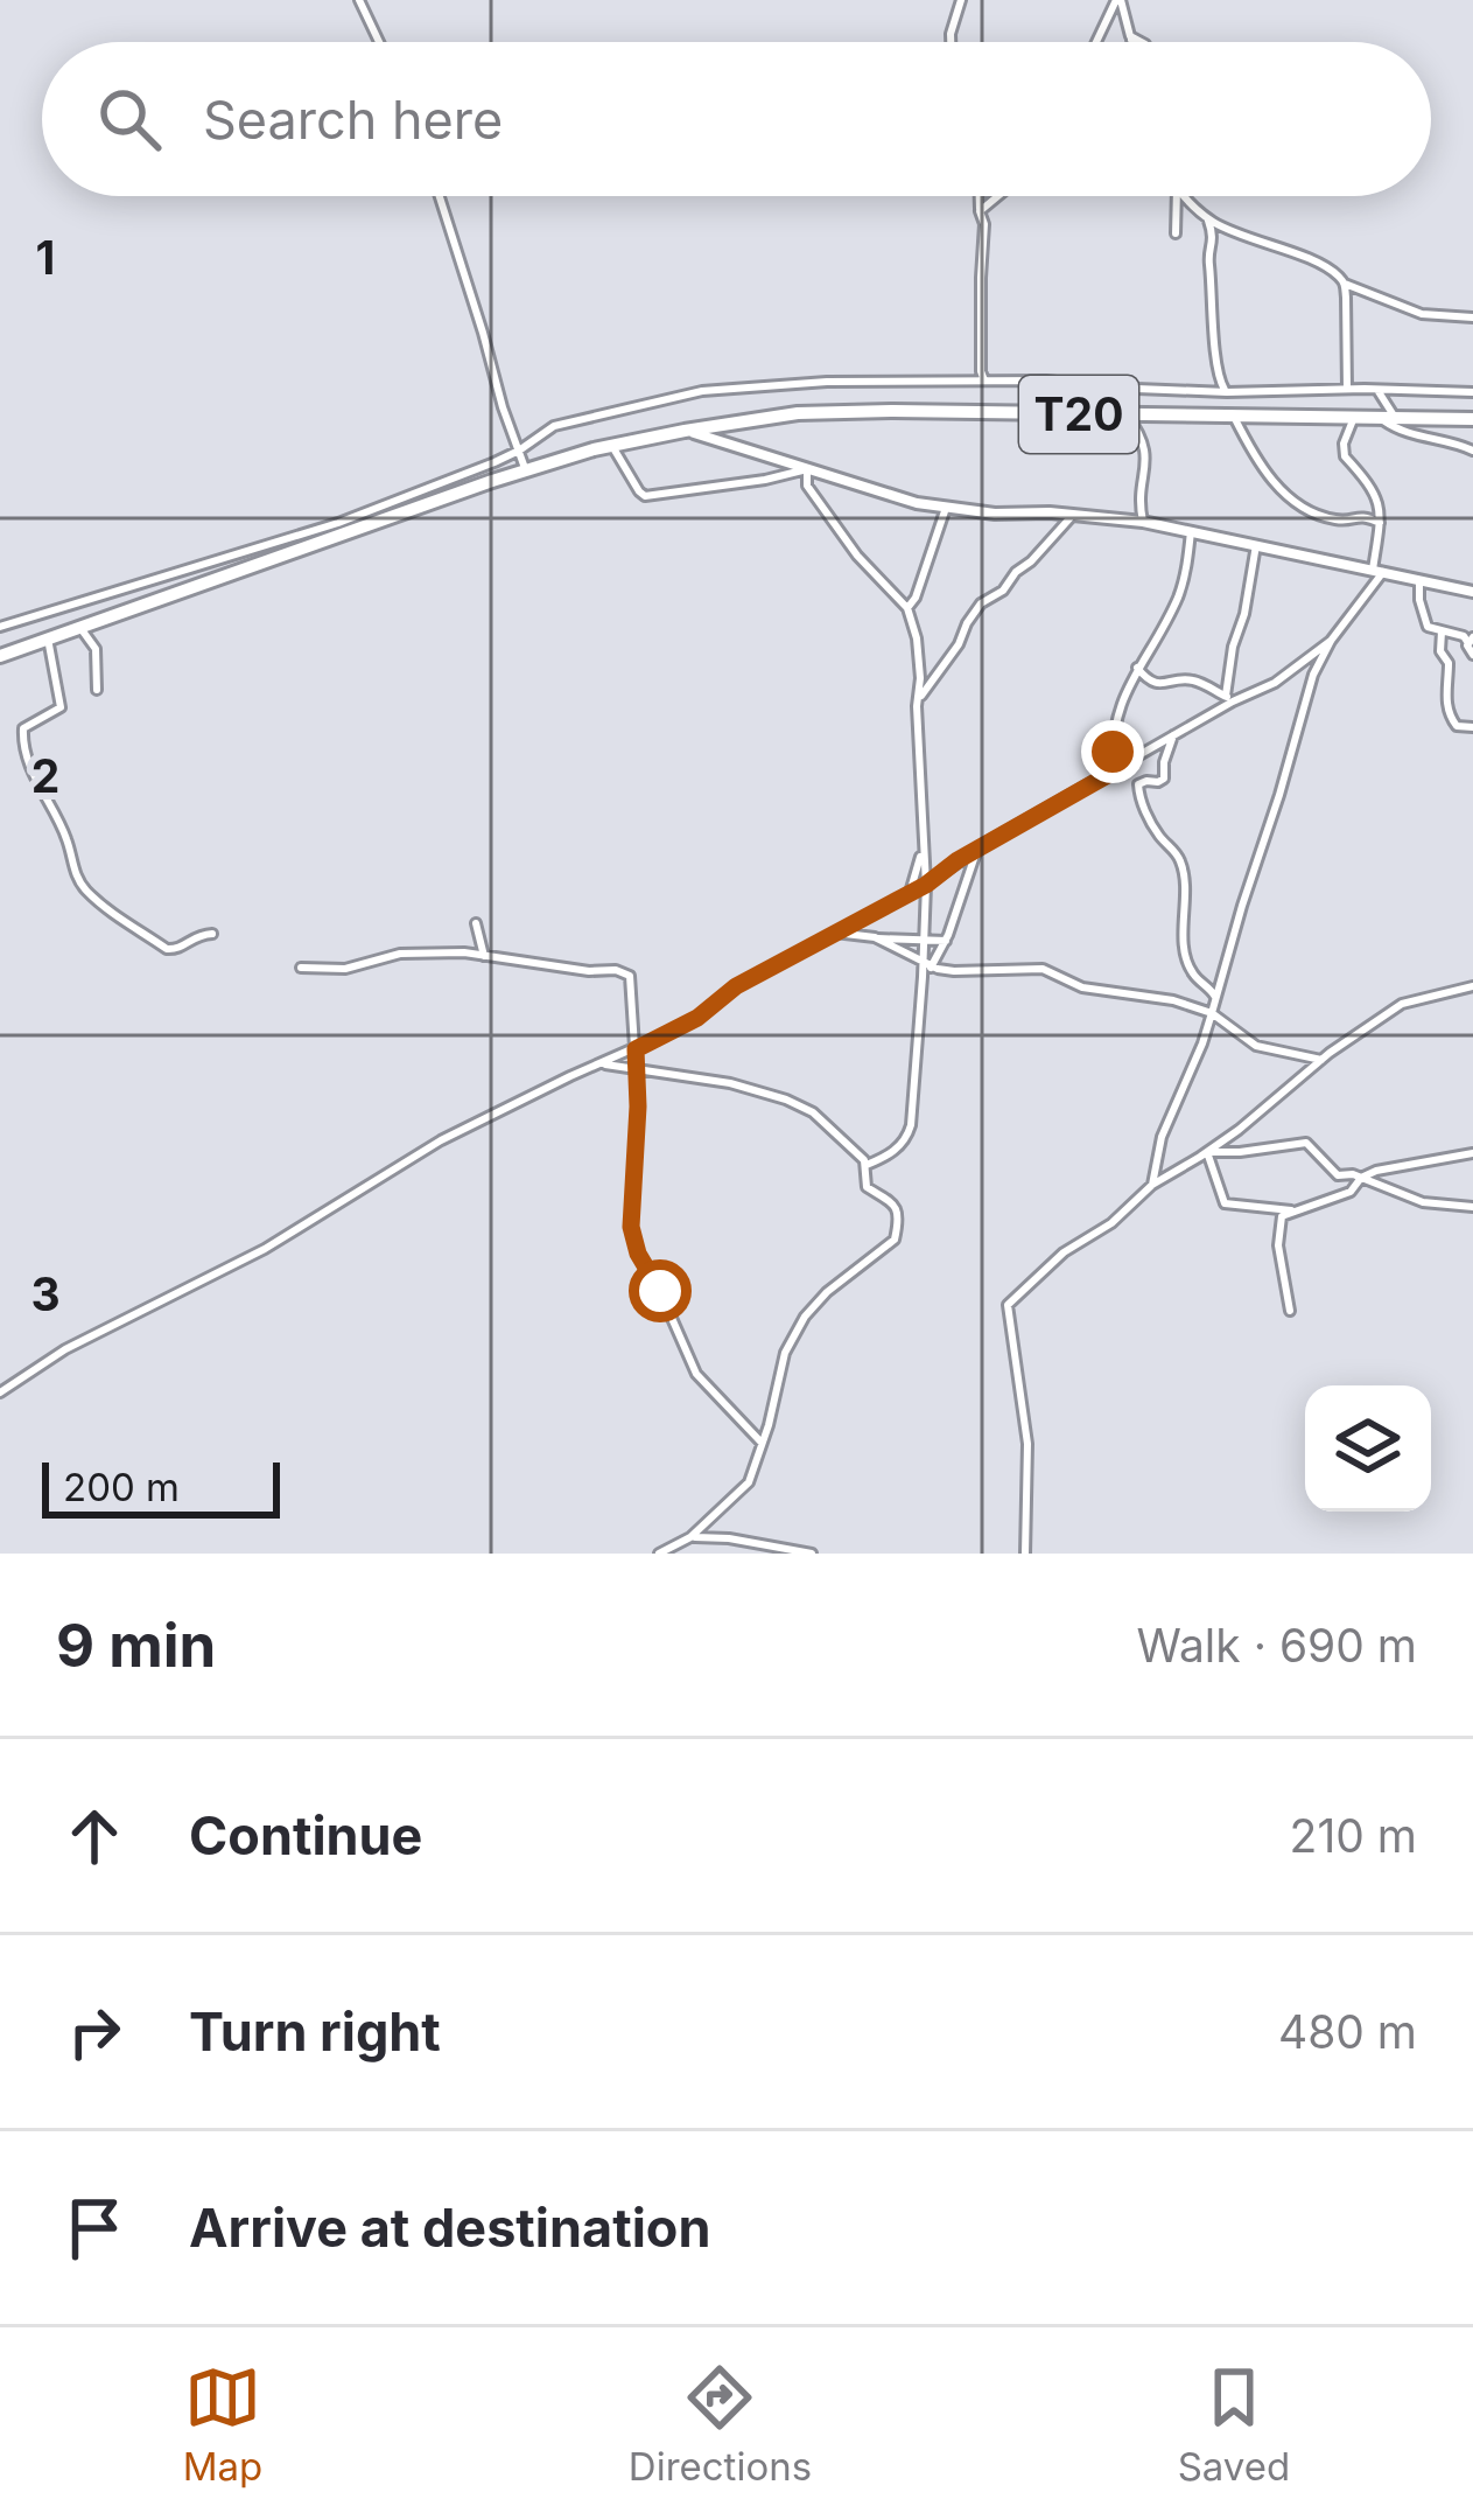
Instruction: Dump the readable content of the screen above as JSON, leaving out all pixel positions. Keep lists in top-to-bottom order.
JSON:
{
  "streets": {
    "main road": ["T20"]
  },
  "scale_bar": "200 m",
  "page": {
    "search": "Search here",
    "scale": "200 m",
    "heading": ["9 min", "Walk · 690 m"],
    "list": [
      ["Continue", "210 m"],
      ["Turn right", "480 m"],
      "Arrive at destination"
    ],
    "nav": ["Map", "Directions", "Saved"]
  },
  "grid": {
    "rows": ["1", "2", "3"]
  }
}
